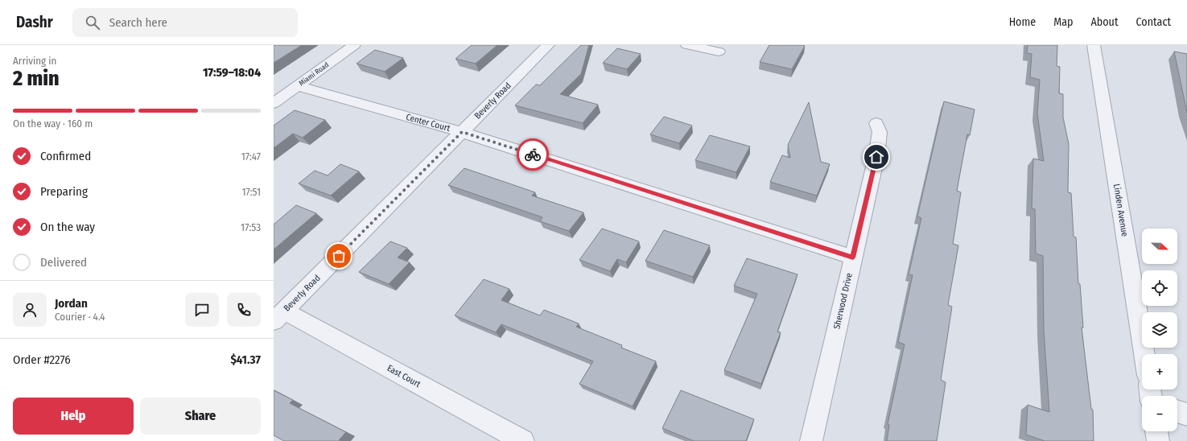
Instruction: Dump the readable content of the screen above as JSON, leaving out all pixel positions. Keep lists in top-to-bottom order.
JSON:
{
  "streets": {
    "street": [
      "Miami Road",
      "Beverly Road",
      "Center Court",
      "Linden Avenue",
      "Sherwood Drive",
      "East Court"
    ]
  },
  "crossings": [
    ["Miami Road", "Center Court"],
    ["Beverly Road", "Center Court"],
    ["Beverly Road", "East Court"],
    ["Center Court", "Sherwood Drive"]
  ],
  "north": "right",
  "page": {
    "header": "Dashr",
    "search": "Search here",
    "nav": [
      "Home",
      "Map",
      "About",
      "Contact"
    ],
    "heading": ["2 min", "Arriving in", "17:59–18:04"],
    "panel": [
      "Jordan",
      "Courier · 4.4",
      "Order #2276",
      "$41.37"
    ],
    "bar": "On the way · 160 m",
    "list": [
      ["Confirmed", "17:47"],
      ["Preparing", "17:51"],
      ["On the way", "17:53"],
      "Delivered"
    ],
    "map_buttons": ["+", "−"],
    "buttons": ["Help", "Share"]
  }
}
